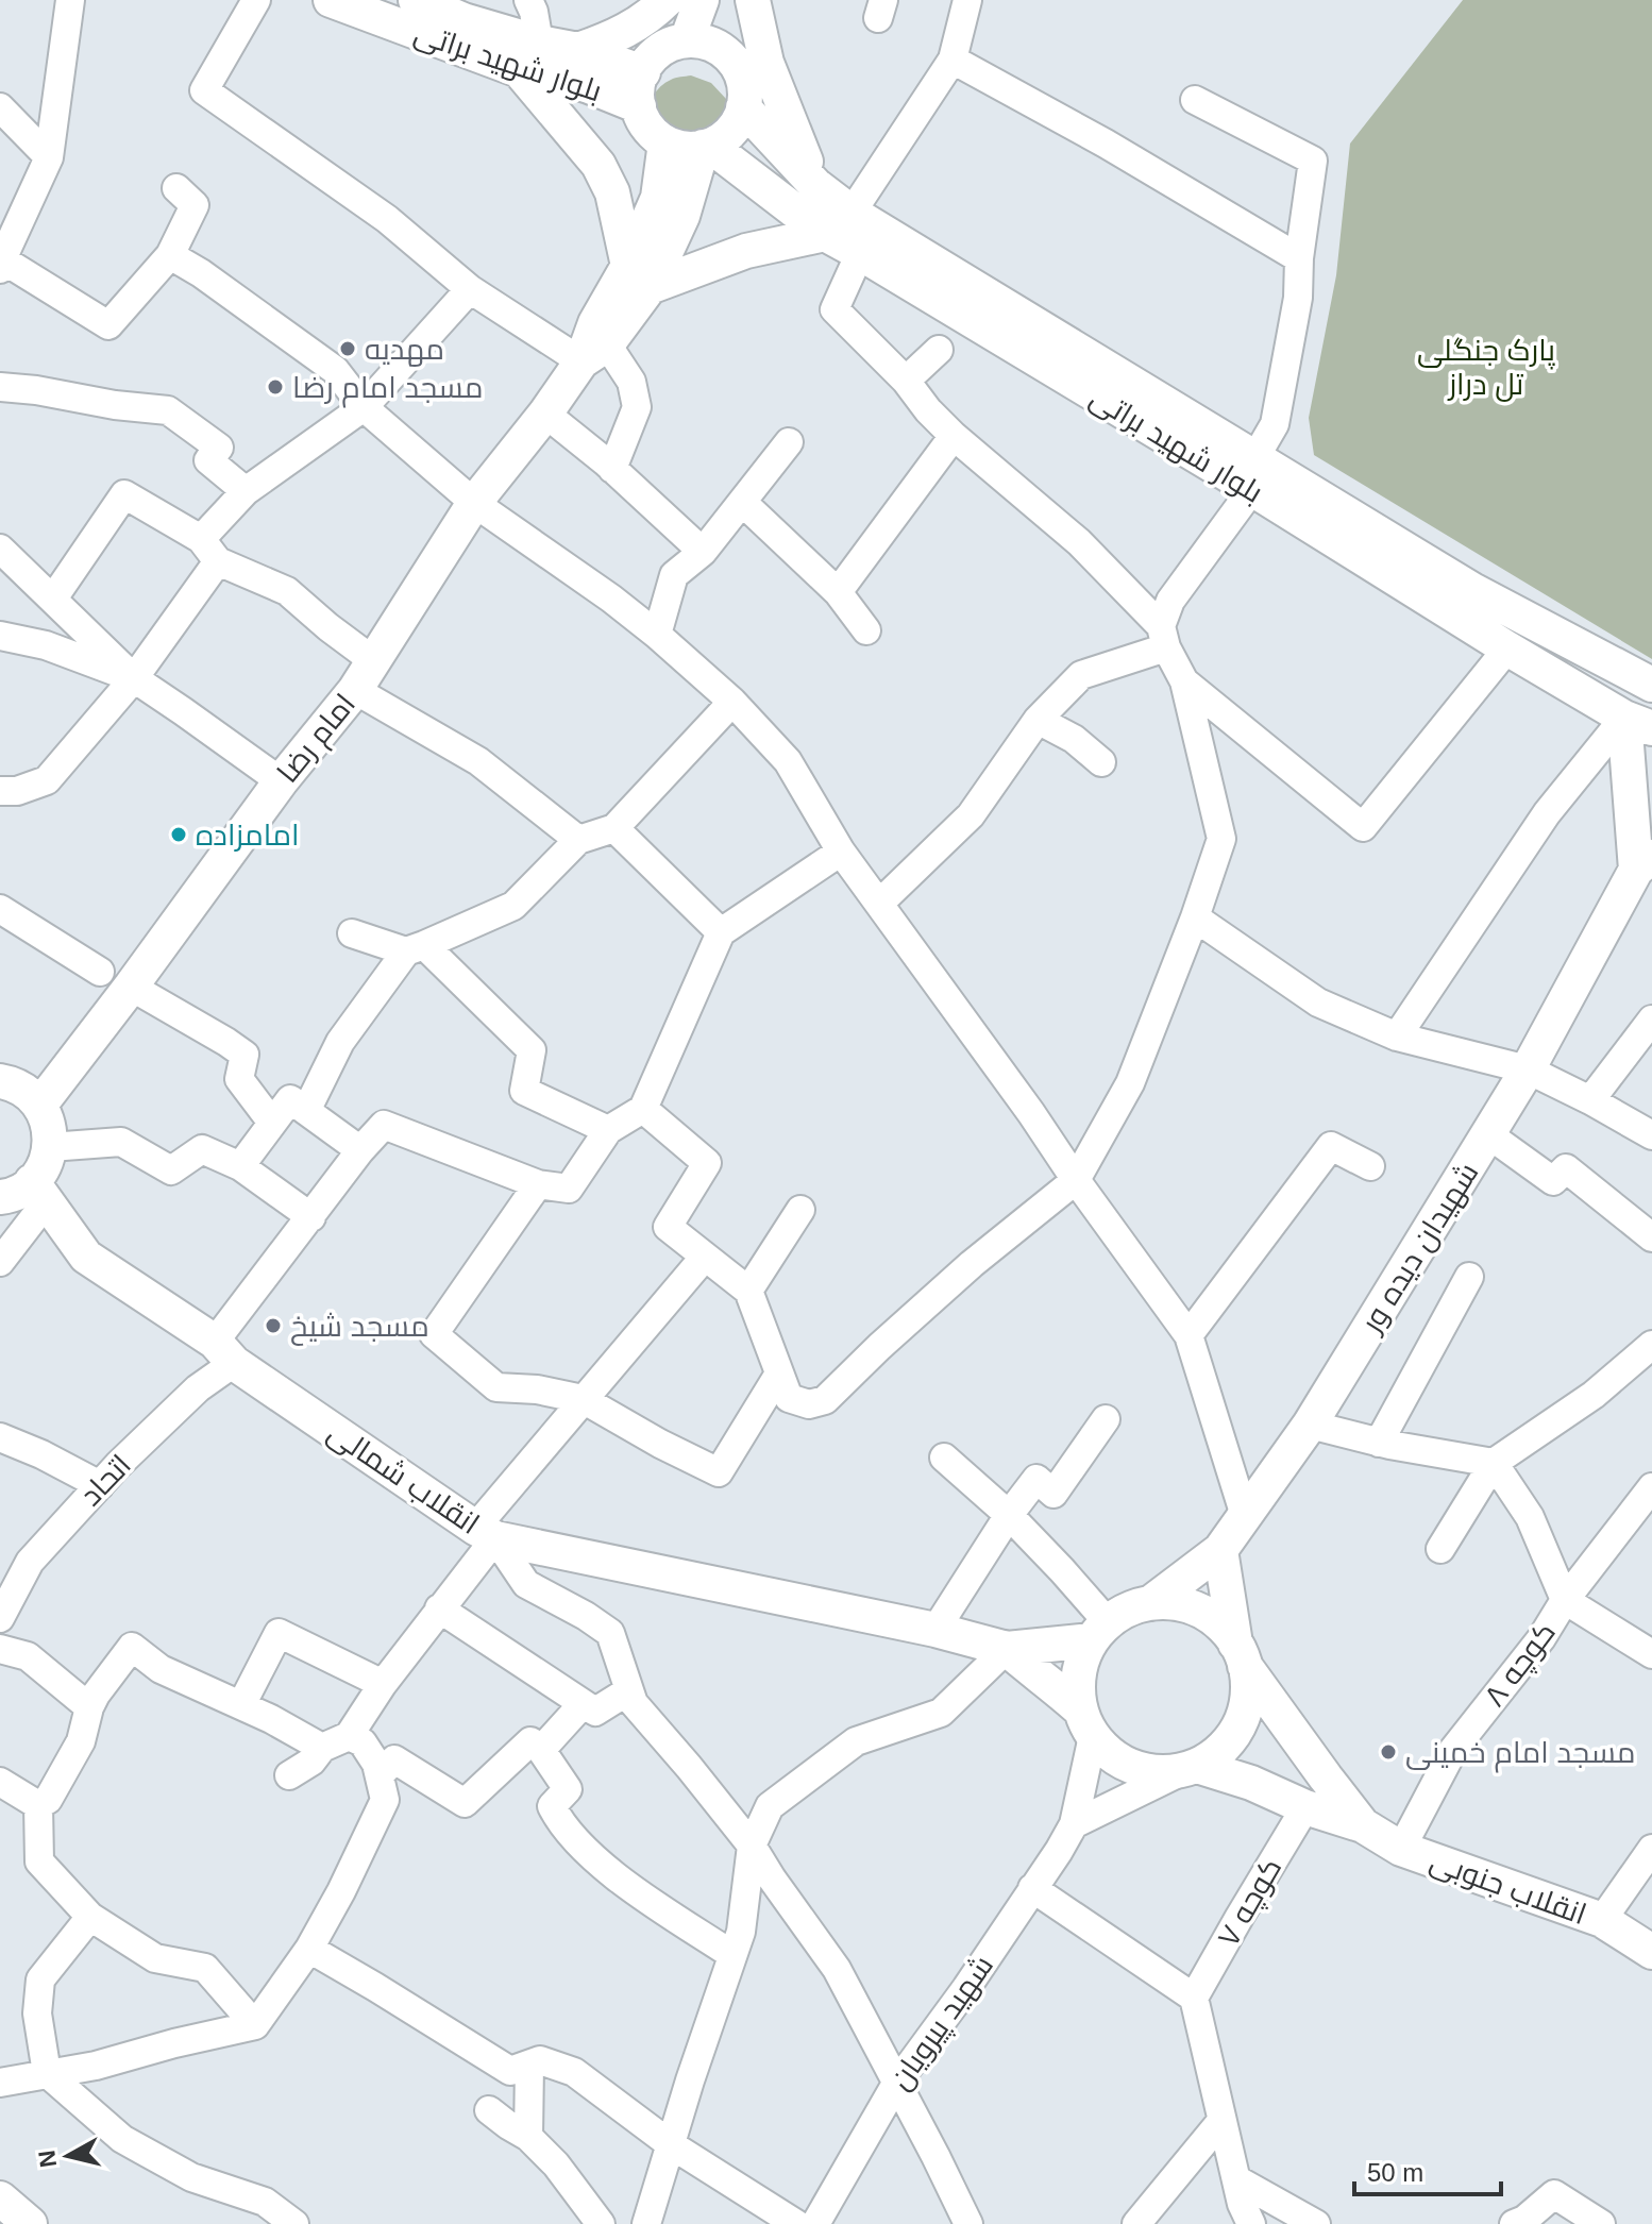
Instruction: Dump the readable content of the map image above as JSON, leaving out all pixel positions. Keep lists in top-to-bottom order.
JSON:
{
  "streets": {
    "main road": [
      "بلوار شهید براتی",
      "امام رضا",
      "شهیدان دیده ور",
      "انقلاب شمالی",
      "انقلاب جنوبی"
    ],
    "street": [
      "اتحاد",
      "کوچه ۸",
      "کوچه ۷",
      "شهید پیرویان"
    ]
  },
  "crossings": [
    ["بلوار شهید براتی", "امام رضا"],
    ["انقلاب شمالی", "اتحاد"],
    ["کوچه ۸", "انقلاب جنوبی"]
  ],
  "parks": ["پارک جنگلی تل دراز"],
  "places": [
    "مهدیه",
    "مسجد امام رضا",
    "امامزاده",
    "مسجد شیخ",
    "مسجد امام خمینی"
  ],
  "scale_bar": "50 m",
  "north": "left"
}
